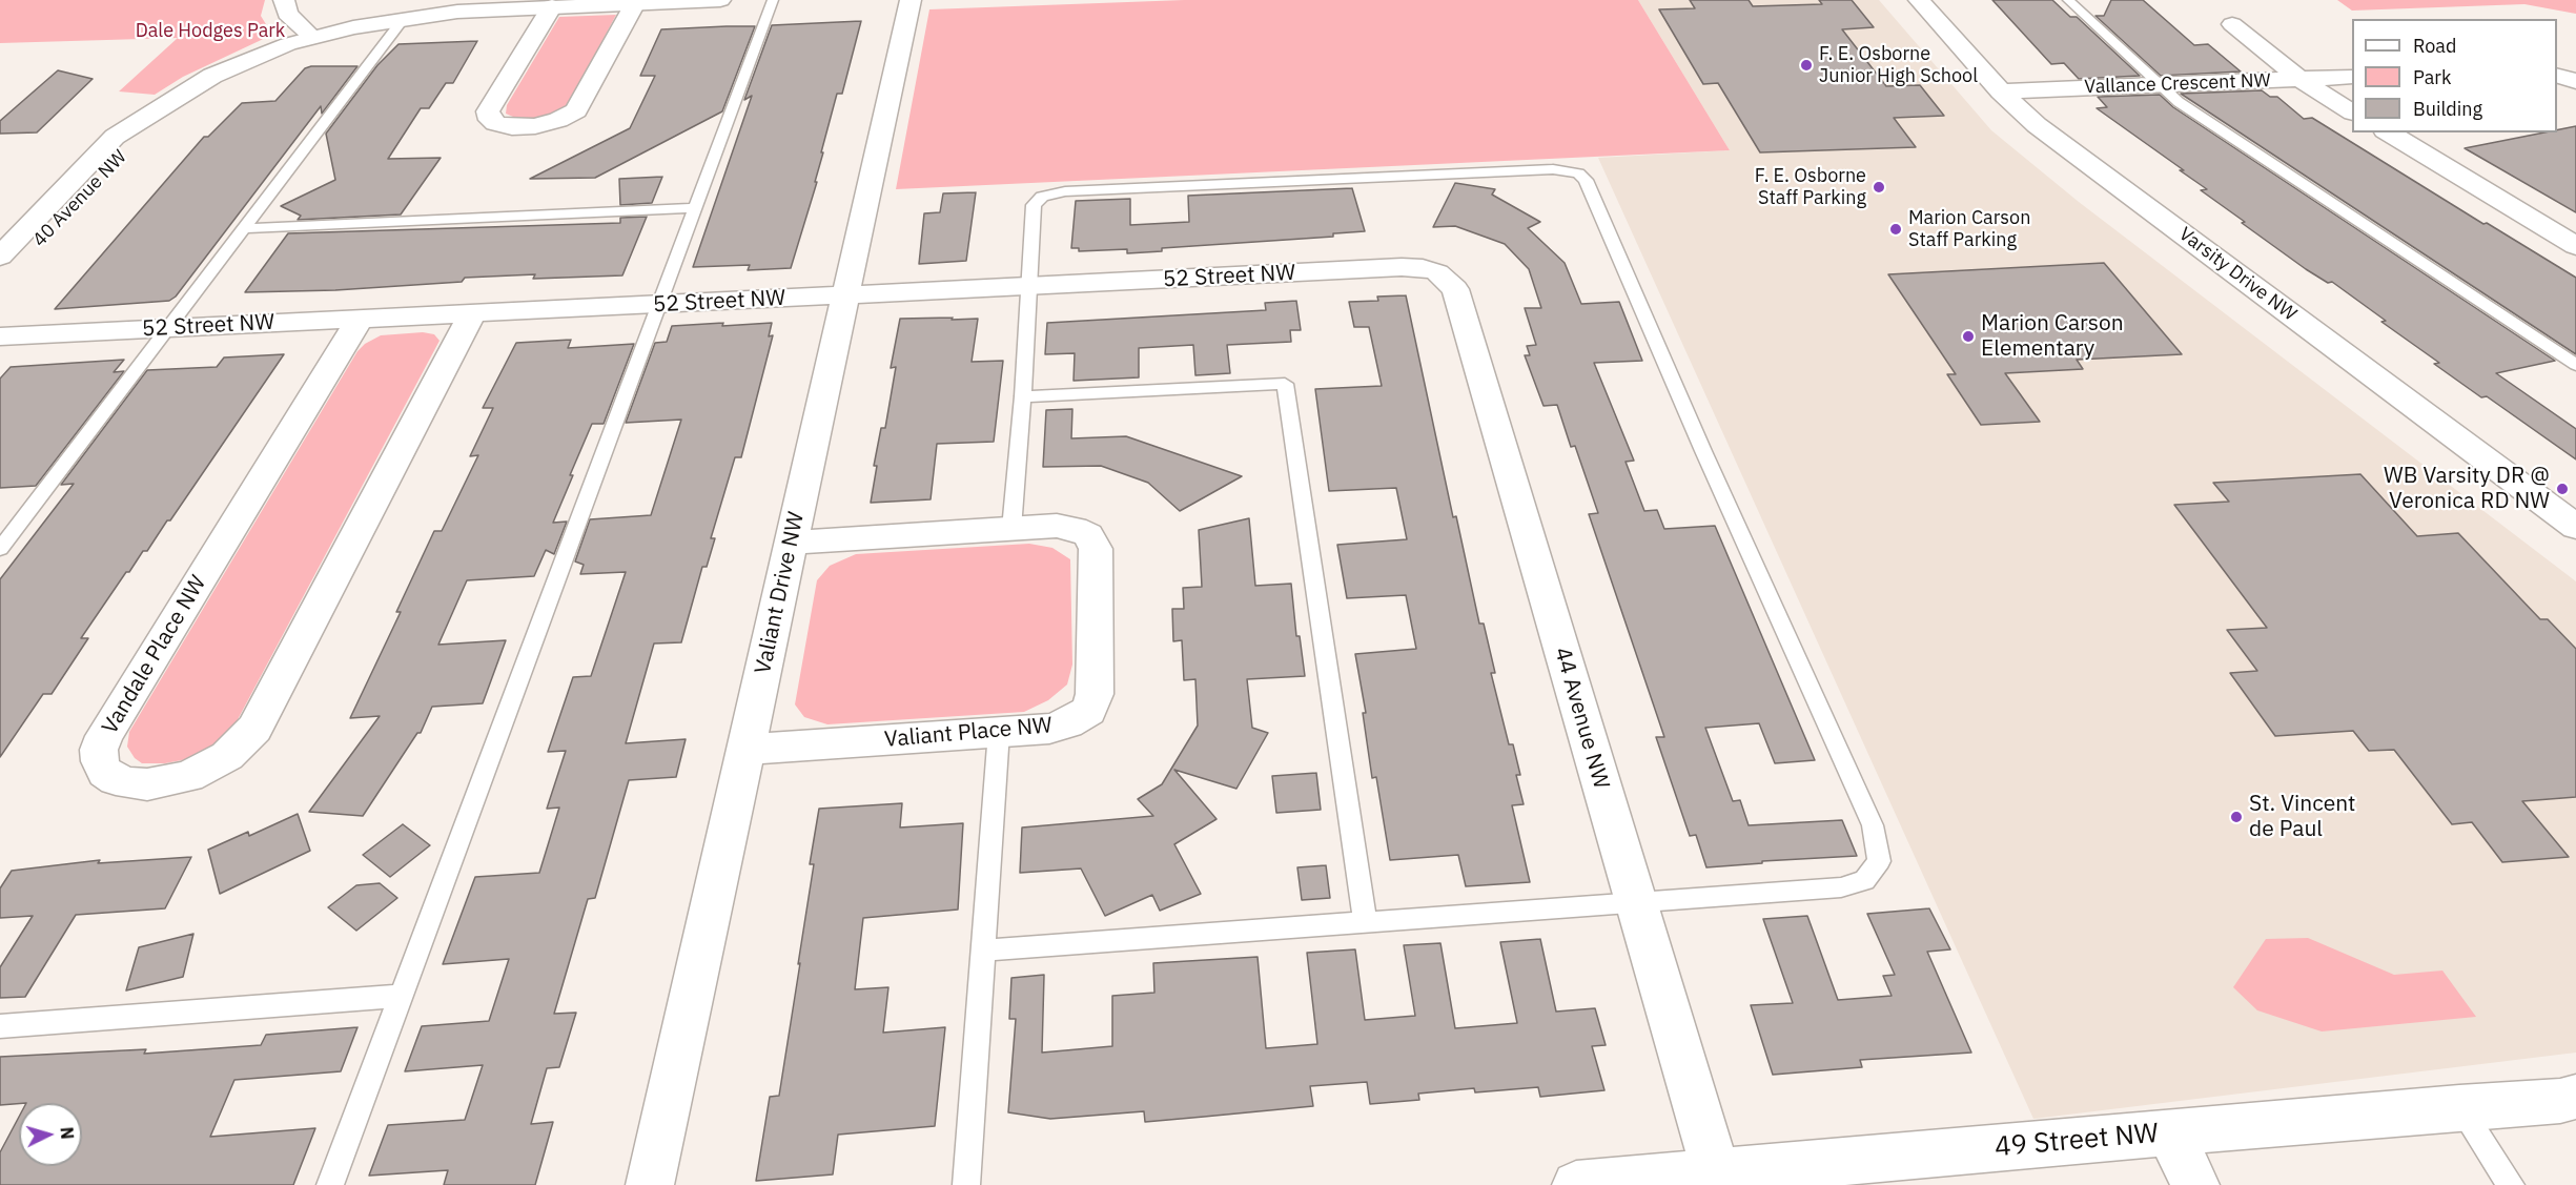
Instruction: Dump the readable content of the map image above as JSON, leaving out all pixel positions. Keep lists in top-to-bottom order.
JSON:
{
  "streets": {
    "street": [
      "Vallance Crescent NW",
      "40 Avenue NW",
      "Varsity Drive NW",
      "52 Street NW",
      "Valiant Drive NW",
      "Vandale Place NW",
      "44 Avenue NW",
      "Valiant Place NW",
      "49 Street NW"
    ]
  },
  "crossings": [
    ["Vallance Crescent NW", "Varsity Drive NW"],
    ["52 Street NW", "Valiant Drive NW"],
    ["52 Street NW", "Vandale Place NW"],
    ["52 Street NW", "44 Avenue NW"],
    ["Valiant Drive NW", "Valiant Place NW"],
    ["44 Avenue NW", "49 Street NW"]
  ],
  "parks": ["Dale Hodges Park"],
  "places": [
    "F. E. Osborne Junior High School",
    "F. E. Osborne Staff Parking",
    "Marion Carson Staff Parking",
    "Marion Carson Elementary",
    "WB Varsity DR @ Veronica RD NW",
    "St. Vincent de Paul"
  ],
  "legend": ["Road", "Park", "Building"],
  "north": "right"
}
